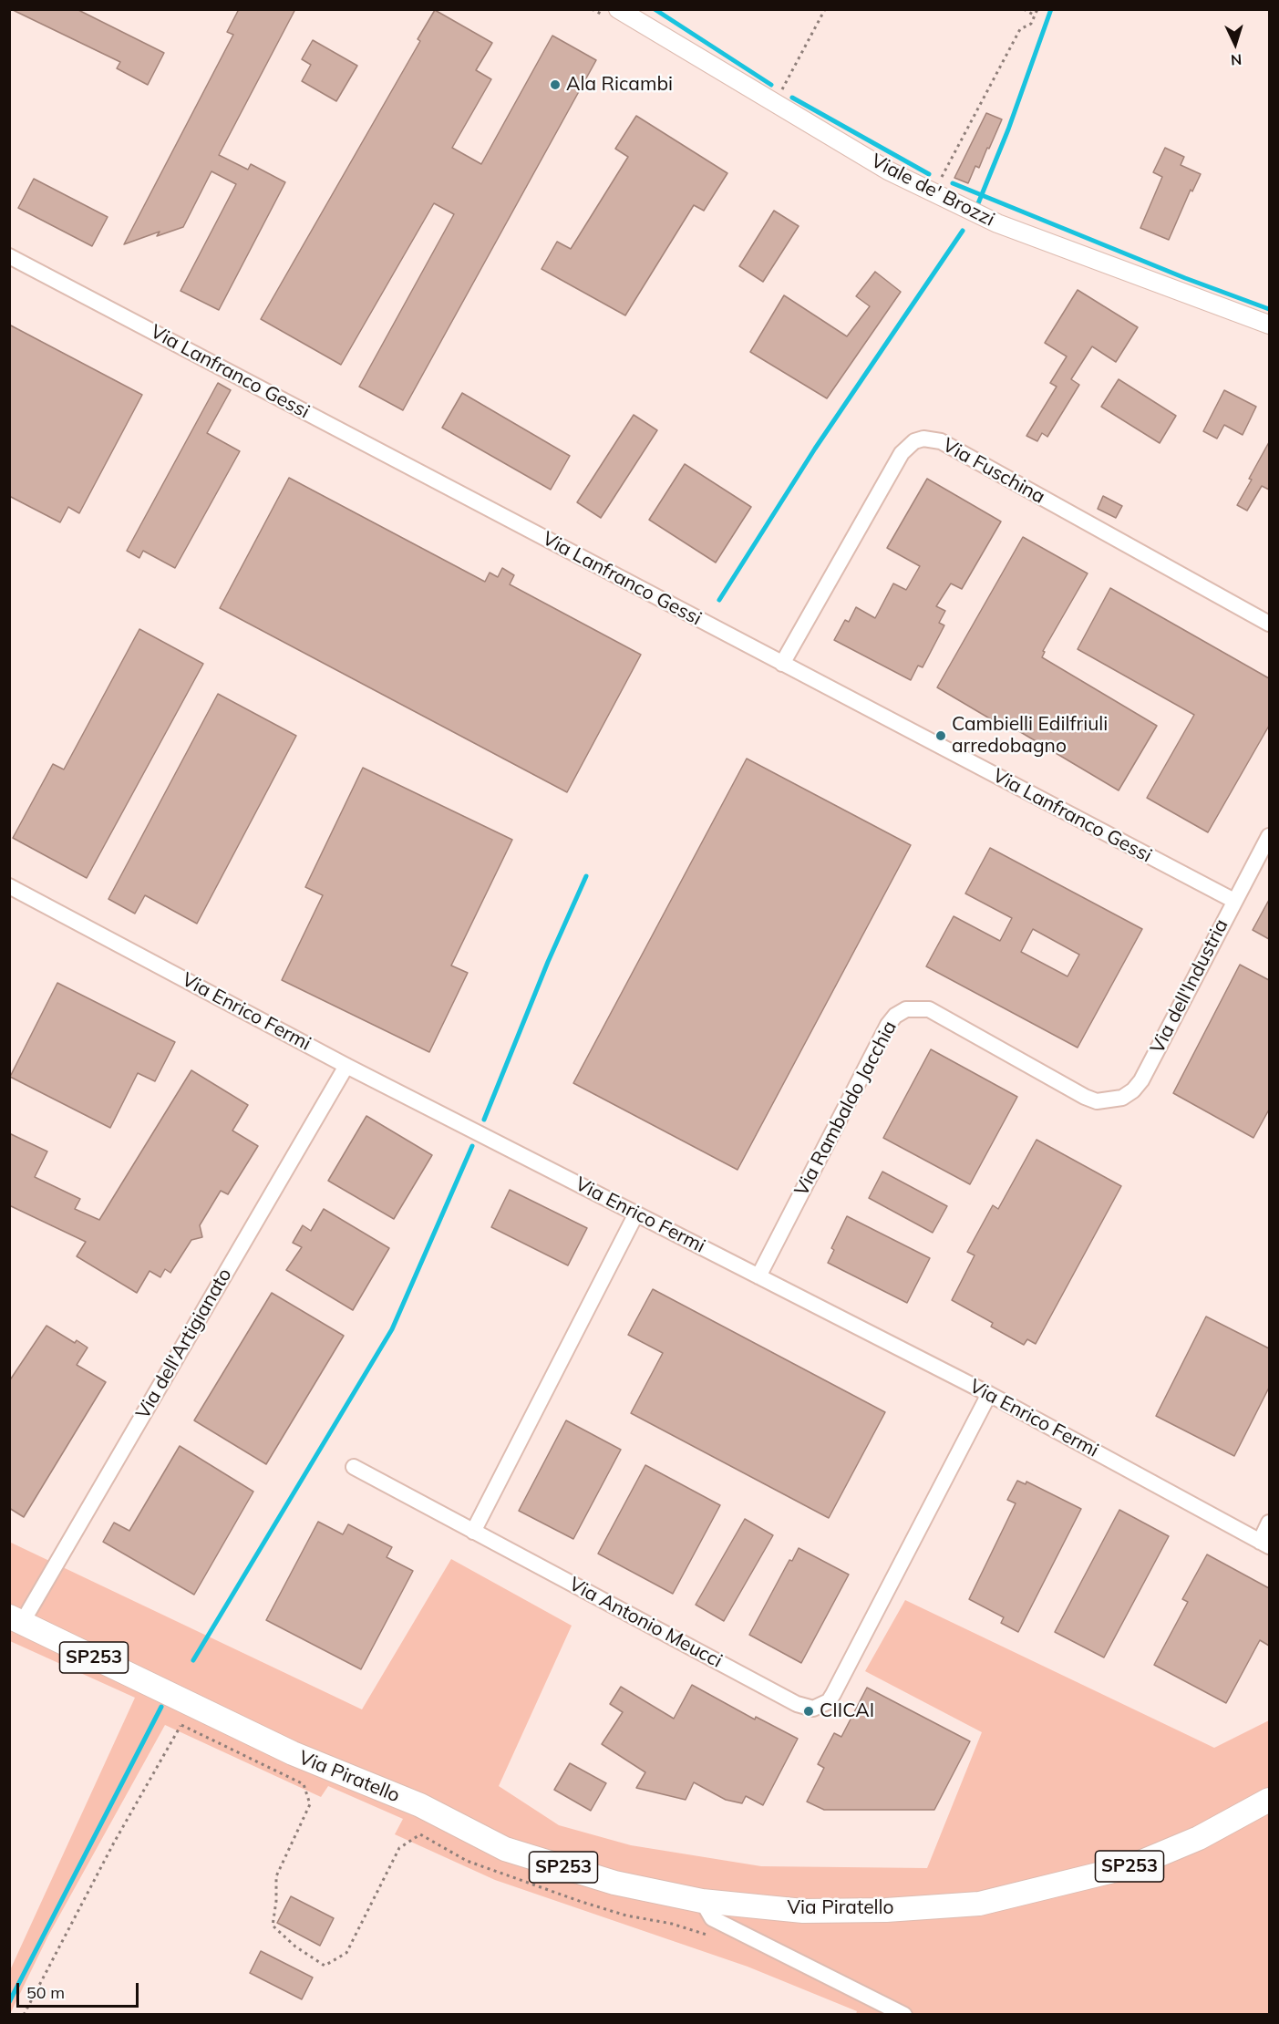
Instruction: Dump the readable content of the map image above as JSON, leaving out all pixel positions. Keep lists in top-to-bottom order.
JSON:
{
  "streets": {
    "main road": ["SP253", "Via Piratello"],
    "street": [
      "Viale de' Brozzi",
      "Via Lanfranco Gessi",
      "Via Fuschina",
      "Via dell'Industria",
      "Via Enrico Fermi",
      "Via Rambaldo Jacchia",
      "Via dell'Artigianato",
      "Via Antonio Meucci"
    ]
  },
  "crossings": [
    ["Via Lanfranco Gessi", "Via Fuschina"],
    ["Via Lanfranco Gessi", "Via dell'Industria"],
    ["Via dell'Industria", "Via Rambaldo Jacchia"],
    ["Via Enrico Fermi", "Via Rambaldo Jacchia"],
    ["Via Enrico Fermi", "Via dell'Artigianato"],
    ["Via Enrico Fermi", "Via Antonio Meucci"],
    ["Via dell'Artigianato", "Via Piratello"]
  ],
  "places": ["Ala Ricambi", "Cambielli Edilfriuli arredobagno", "CIICAI"],
  "scale_bar": "50 m",
  "north": "bottom"
}
